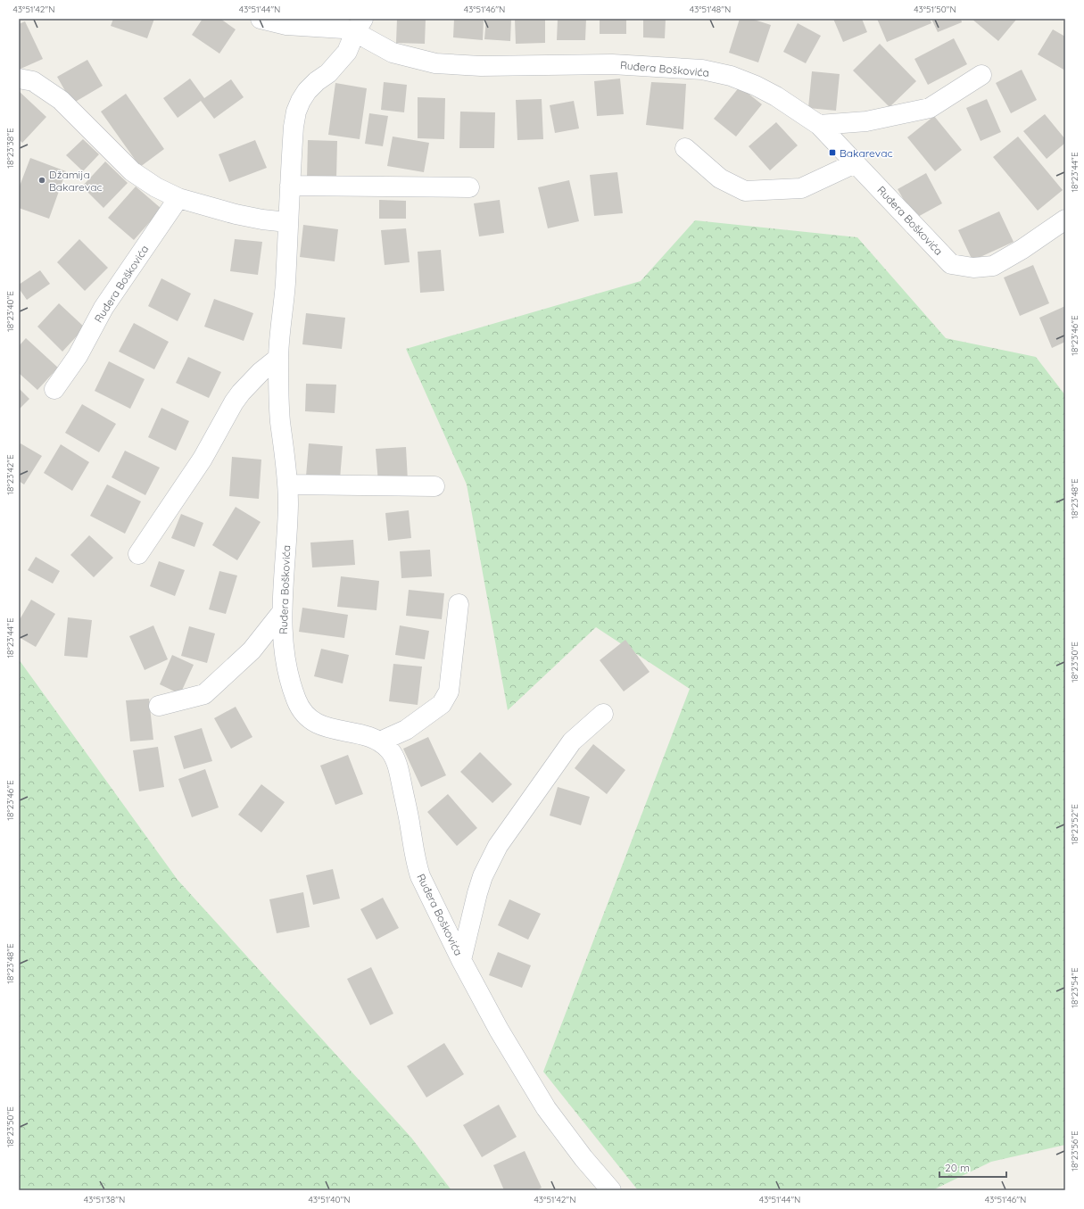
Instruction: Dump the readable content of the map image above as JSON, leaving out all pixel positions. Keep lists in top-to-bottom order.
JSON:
{
  "streets": {
    "street": ["Ruđera Boškovića"]
  },
  "places": {
    "transit": ["Bakarevac"],
    "other": ["Džamija Bakarevac"]
  },
  "scale_bar": "20 m",
  "coordinates": [
    "43°51'42\"N",
    "43°51'44\"N",
    "43°51'46\"N",
    "43°51'48\"N",
    "43°51'50\"N",
    "18°23'38\"E",
    "18°23'44\"E",
    "18°23'40\"E",
    "18°23'46\"E",
    "18°23'42\"E",
    "18°23'48\"E",
    "18°23'50\"E",
    "18°23'52\"E",
    "18°23'54\"E",
    "18°23'56\"E",
    "43°51'38\"N",
    "43°51'40\"N"
  ]
}
